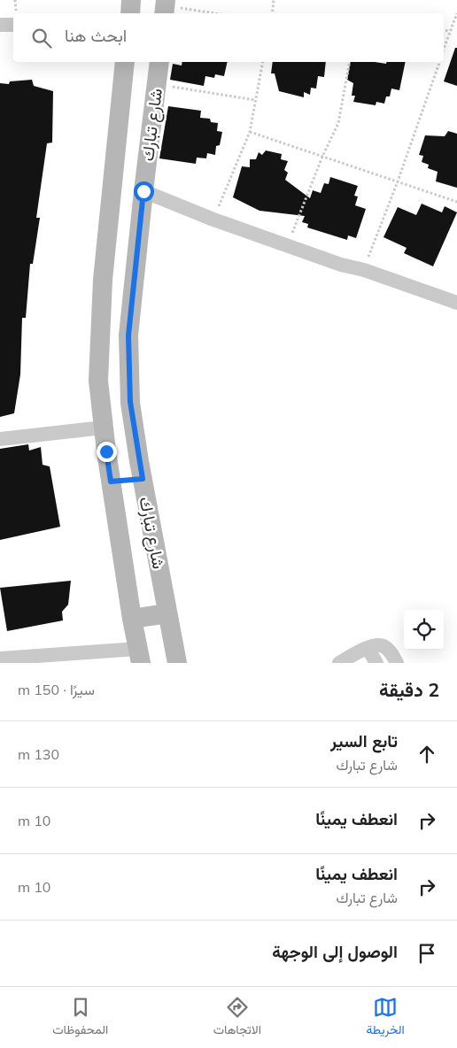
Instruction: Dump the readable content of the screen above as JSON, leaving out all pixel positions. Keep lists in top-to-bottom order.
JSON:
{
  "streets": {
    "street": ["شارع تبارك"]
  },
  "page": {
    "search": "ابحث هنا",
    "heading": ["2 دقيقة", "سيرًا · 150 m"],
    "list": [
      ["تابع السير", "شارع تبارك", "130 m"],
      ["انعطف يمينًا", "10 m"],
      ["انعطف يمينًا", "شارع تبارك", "10 m"],
      "الوصول إلى الوجهة"
    ],
    "nav": ["الخريطة", "الاتجاهات", "المحفوظات"]
  }
}
